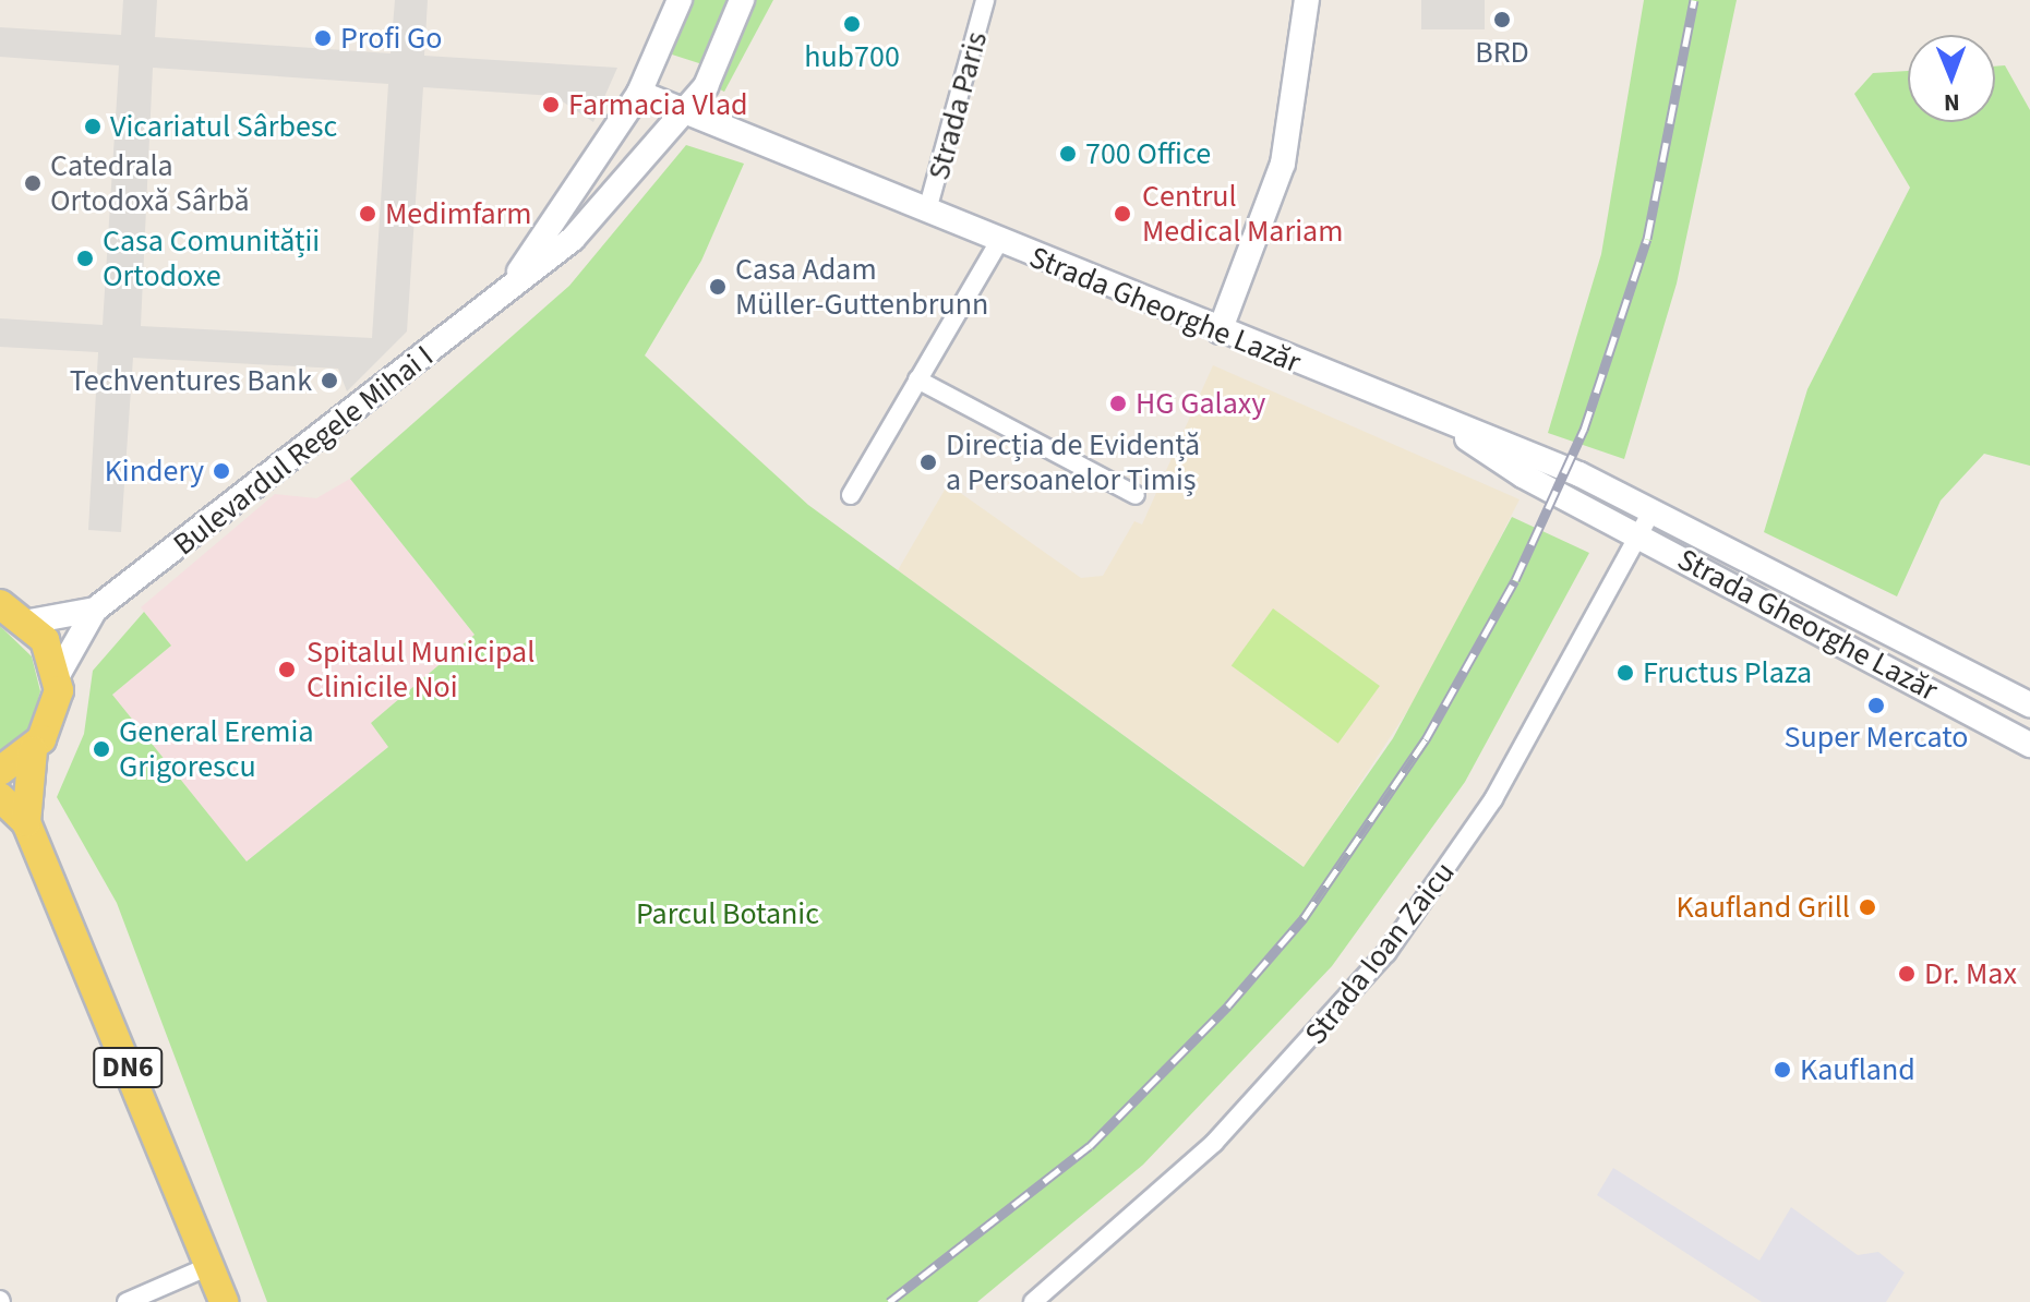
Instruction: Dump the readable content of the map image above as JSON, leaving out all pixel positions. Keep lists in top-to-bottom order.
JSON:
{
  "streets": {
    "main road": ["Strada Gheorghe Lazăr", "Bulevardul Regele Mihai I", "DN6"],
    "street": ["Strada Paris", "Strada Ioan Zaicu"]
  },
  "crossings": [
    ["Strada Paris", "Strada Gheorghe Lazăr"],
    ["Strada Gheorghe Lazăr", "Bulevardul Regele Mihai I"],
    ["Strada Gheorghe Lazăr", "Strada Ioan Zaicu"],
    ["Bulevardul Regele Mihai I", "DN6"]
  ],
  "parks": ["Parcul Botanic"],
  "places": [
    "BRD",
    "hub700",
    "Profi Go",
    "Farmacia Vlad",
    "Vicariatul Sârbesc",
    "700 Office",
    "Catedrala Ortodoxă Sârbă",
    "Medimfarm",
    "Centrul Medical Mariam",
    "Casa Comunității Ortodoxe",
    "Casa Adam Müller-Guttenbrunn",
    "Techventures Bank",
    "HG Galaxy",
    "Direcția de Evidență a Persoanelor Timiș",
    "Kindery",
    "Spitalul Municipal Clinicile Noi",
    "Fructus Plaza",
    "Super Mercato",
    "General Eremia Grigorescu",
    "Kaufland Grill",
    "Dr. Max",
    "Kaufland"
  ],
  "north": "bottom"
}
